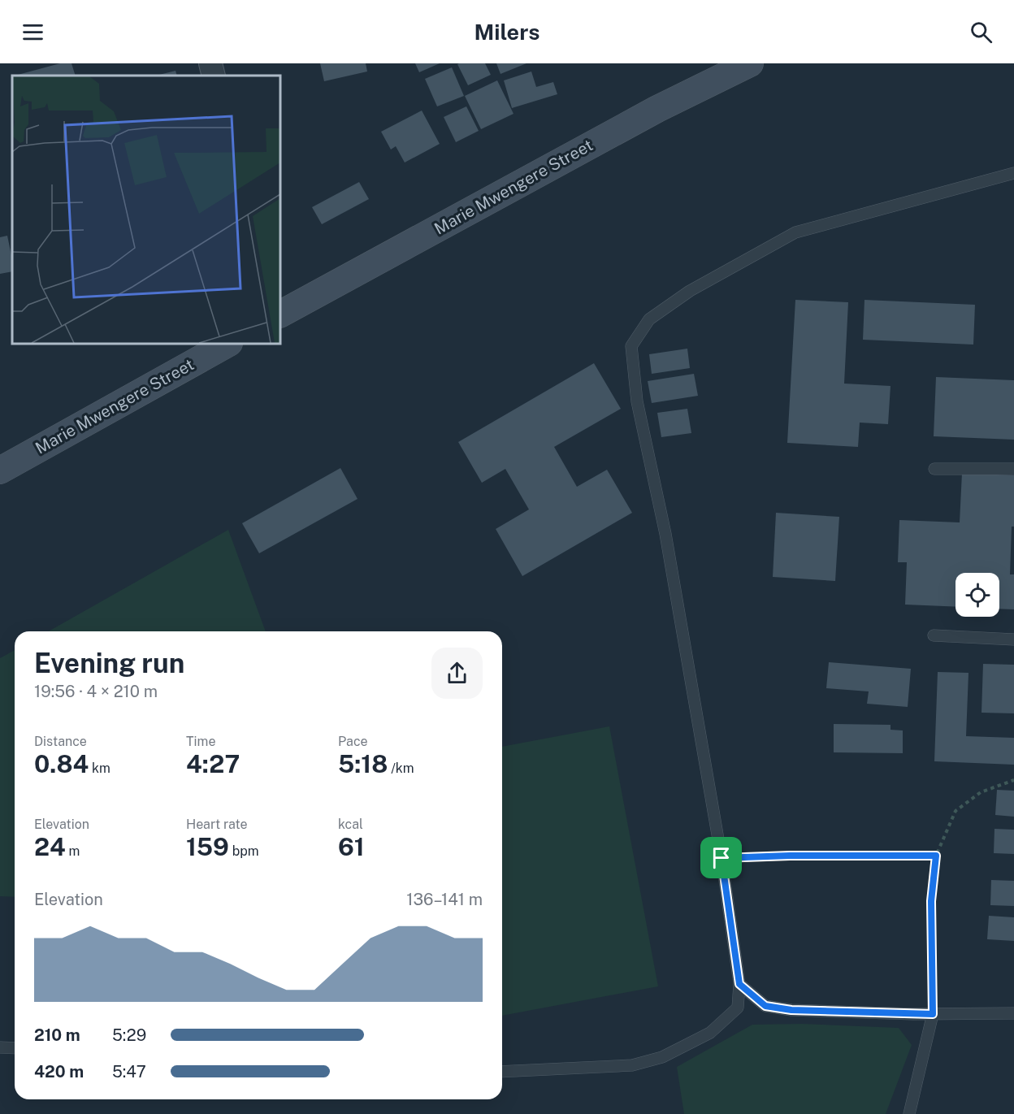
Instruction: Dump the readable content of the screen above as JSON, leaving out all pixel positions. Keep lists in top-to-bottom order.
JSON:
{
  "streets": {
    "main road": ["Marie Mwengere Street"]
  },
  "page": {
    "header": "Milers",
    "heading": ["Evening run", "19:56 · 4 × 210 m"],
    "stats": [
      ["Distance", "0.84 km"],
      ["Time", "4:27"],
      ["Pace", "5:18 /km"],
      ["Elevation", "24 m"],
      ["Heart rate", "159 bpm"],
      ["kcal", "61"]
    ],
    "chart": ["Elevation", "136–141 m"],
    "list": [
      {
        "name": "210 m",
        "note": "5:29"
      },
      {
        "name": "420 m",
        "note": "5:47"
      }
    ]
  }
}
